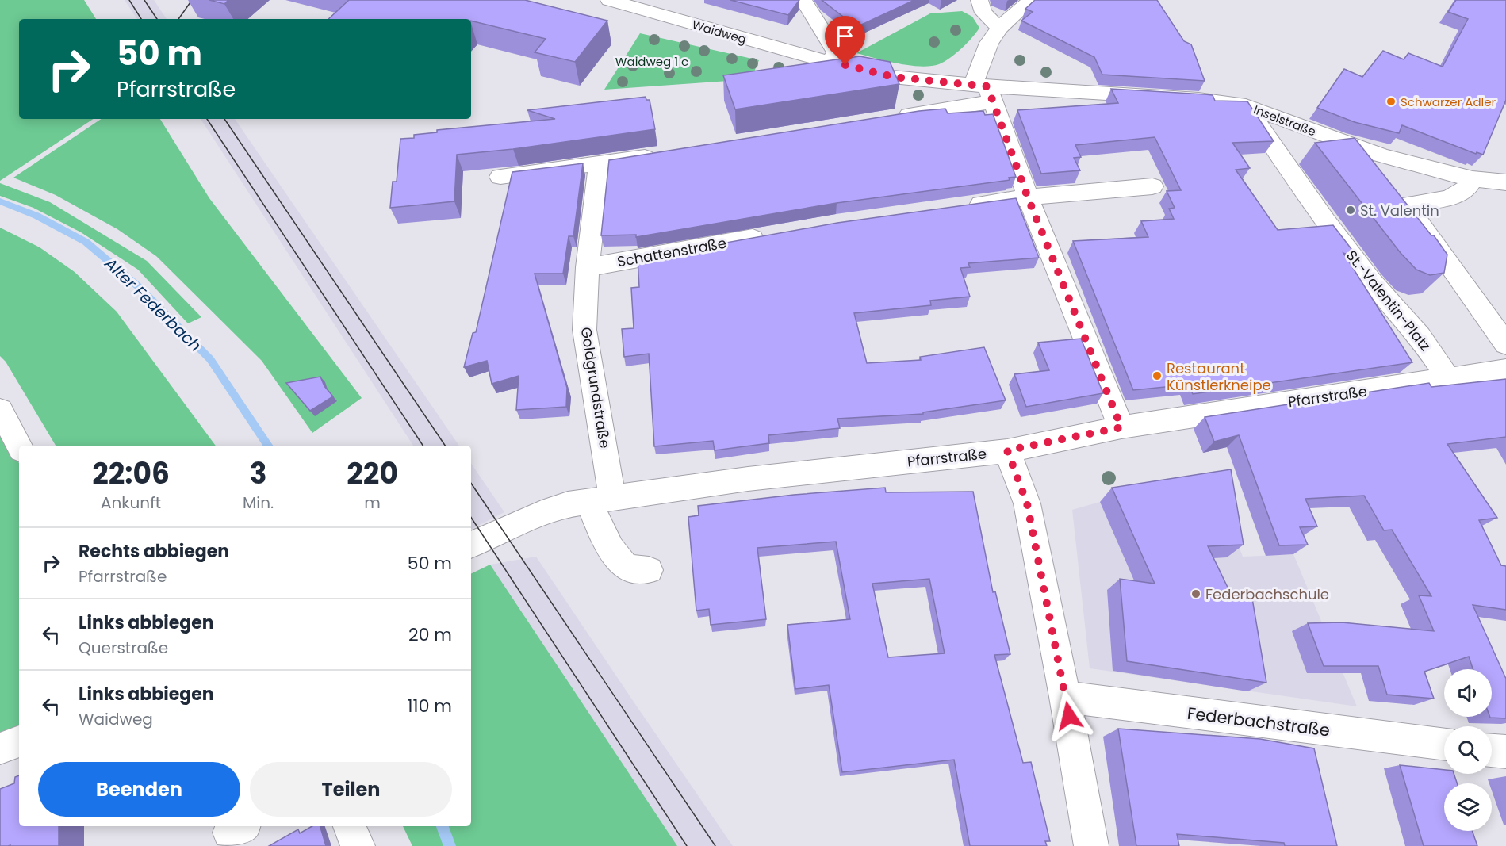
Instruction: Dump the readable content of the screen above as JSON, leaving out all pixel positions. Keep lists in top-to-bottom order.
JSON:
{
  "streets": {
    "street": [
      "Waidweg",
      "Inselstraße",
      "Schattenstraße",
      "St.-Valentin-Platz",
      "Goldgrundstraße",
      "Pfarrstraße",
      "Federbachstraße"
    ]
  },
  "crossings": [
    ["Waidweg", "Inselstraße"],
    ["Inselstraße", "St.-Valentin-Platz"],
    ["Schattenstraße", "Goldgrundstraße"],
    ["St.-Valentin-Platz", "Pfarrstraße"],
    ["Goldgrundstraße", "Pfarrstraße"]
  ],
  "water": ["Alter Federbach"],
  "parks": ["Waidweg 1 c"],
  "places": [
    "Schwarzer Adler",
    "St. Valentin",
    "Restaurant Künstlerkneipe",
    "Federbachschule"
  ],
  "page": {
    "turn": ["50 m", "Pfarrstraße"],
    "eta": [
      "22:06",
      "Ankunft",
      "3",
      "Min.",
      "220",
      "m"
    ],
    "list": [
      {
        "name": "Rechts abbiegen",
        "note": "Pfarrstraße",
        "value": "50 m"
      },
      {
        "name": "Links abbiegen",
        "note": "Querstraße",
        "value": "20 m"
      },
      {
        "name": "Links abbiegen",
        "note": "Waidweg",
        "value": "110 m"
      }
    ],
    "buttons": ["Beenden", "Teilen"]
  }
}
